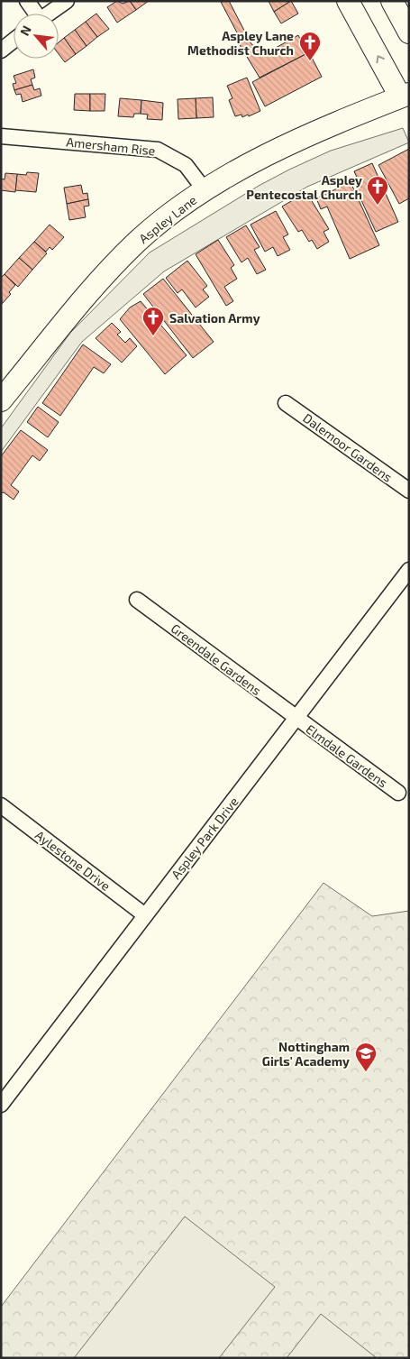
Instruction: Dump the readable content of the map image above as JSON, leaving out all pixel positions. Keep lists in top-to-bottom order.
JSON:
{
  "streets": {
    "main road": ["Aspley Lane"],
    "street": [
      "Amersham Rise",
      "Dalemoor Gardens",
      "Greendale Gardens",
      "Elmdale Gardens",
      "Aspley Park Drive",
      "Aylestone Drive"
    ]
  },
  "crossings": [
    ["Amersham Rise", "Aspley Lane"],
    ["Greendale Gardens", "Elmdale Gardens"],
    ["Greendale Gardens", "Aspley Park Drive"],
    ["Elmdale Gardens", "Aspley Park Drive"],
    ["Aspley Park Drive", "Aylestone Drive"]
  ],
  "places": {
    "church": ["Aspley Lane Methodist Church", "Aspley Pentecostal Church", "Salvation Army"],
    "school or university": ["Nottingham Girls' Academy"]
  },
  "north": "top left"
}
